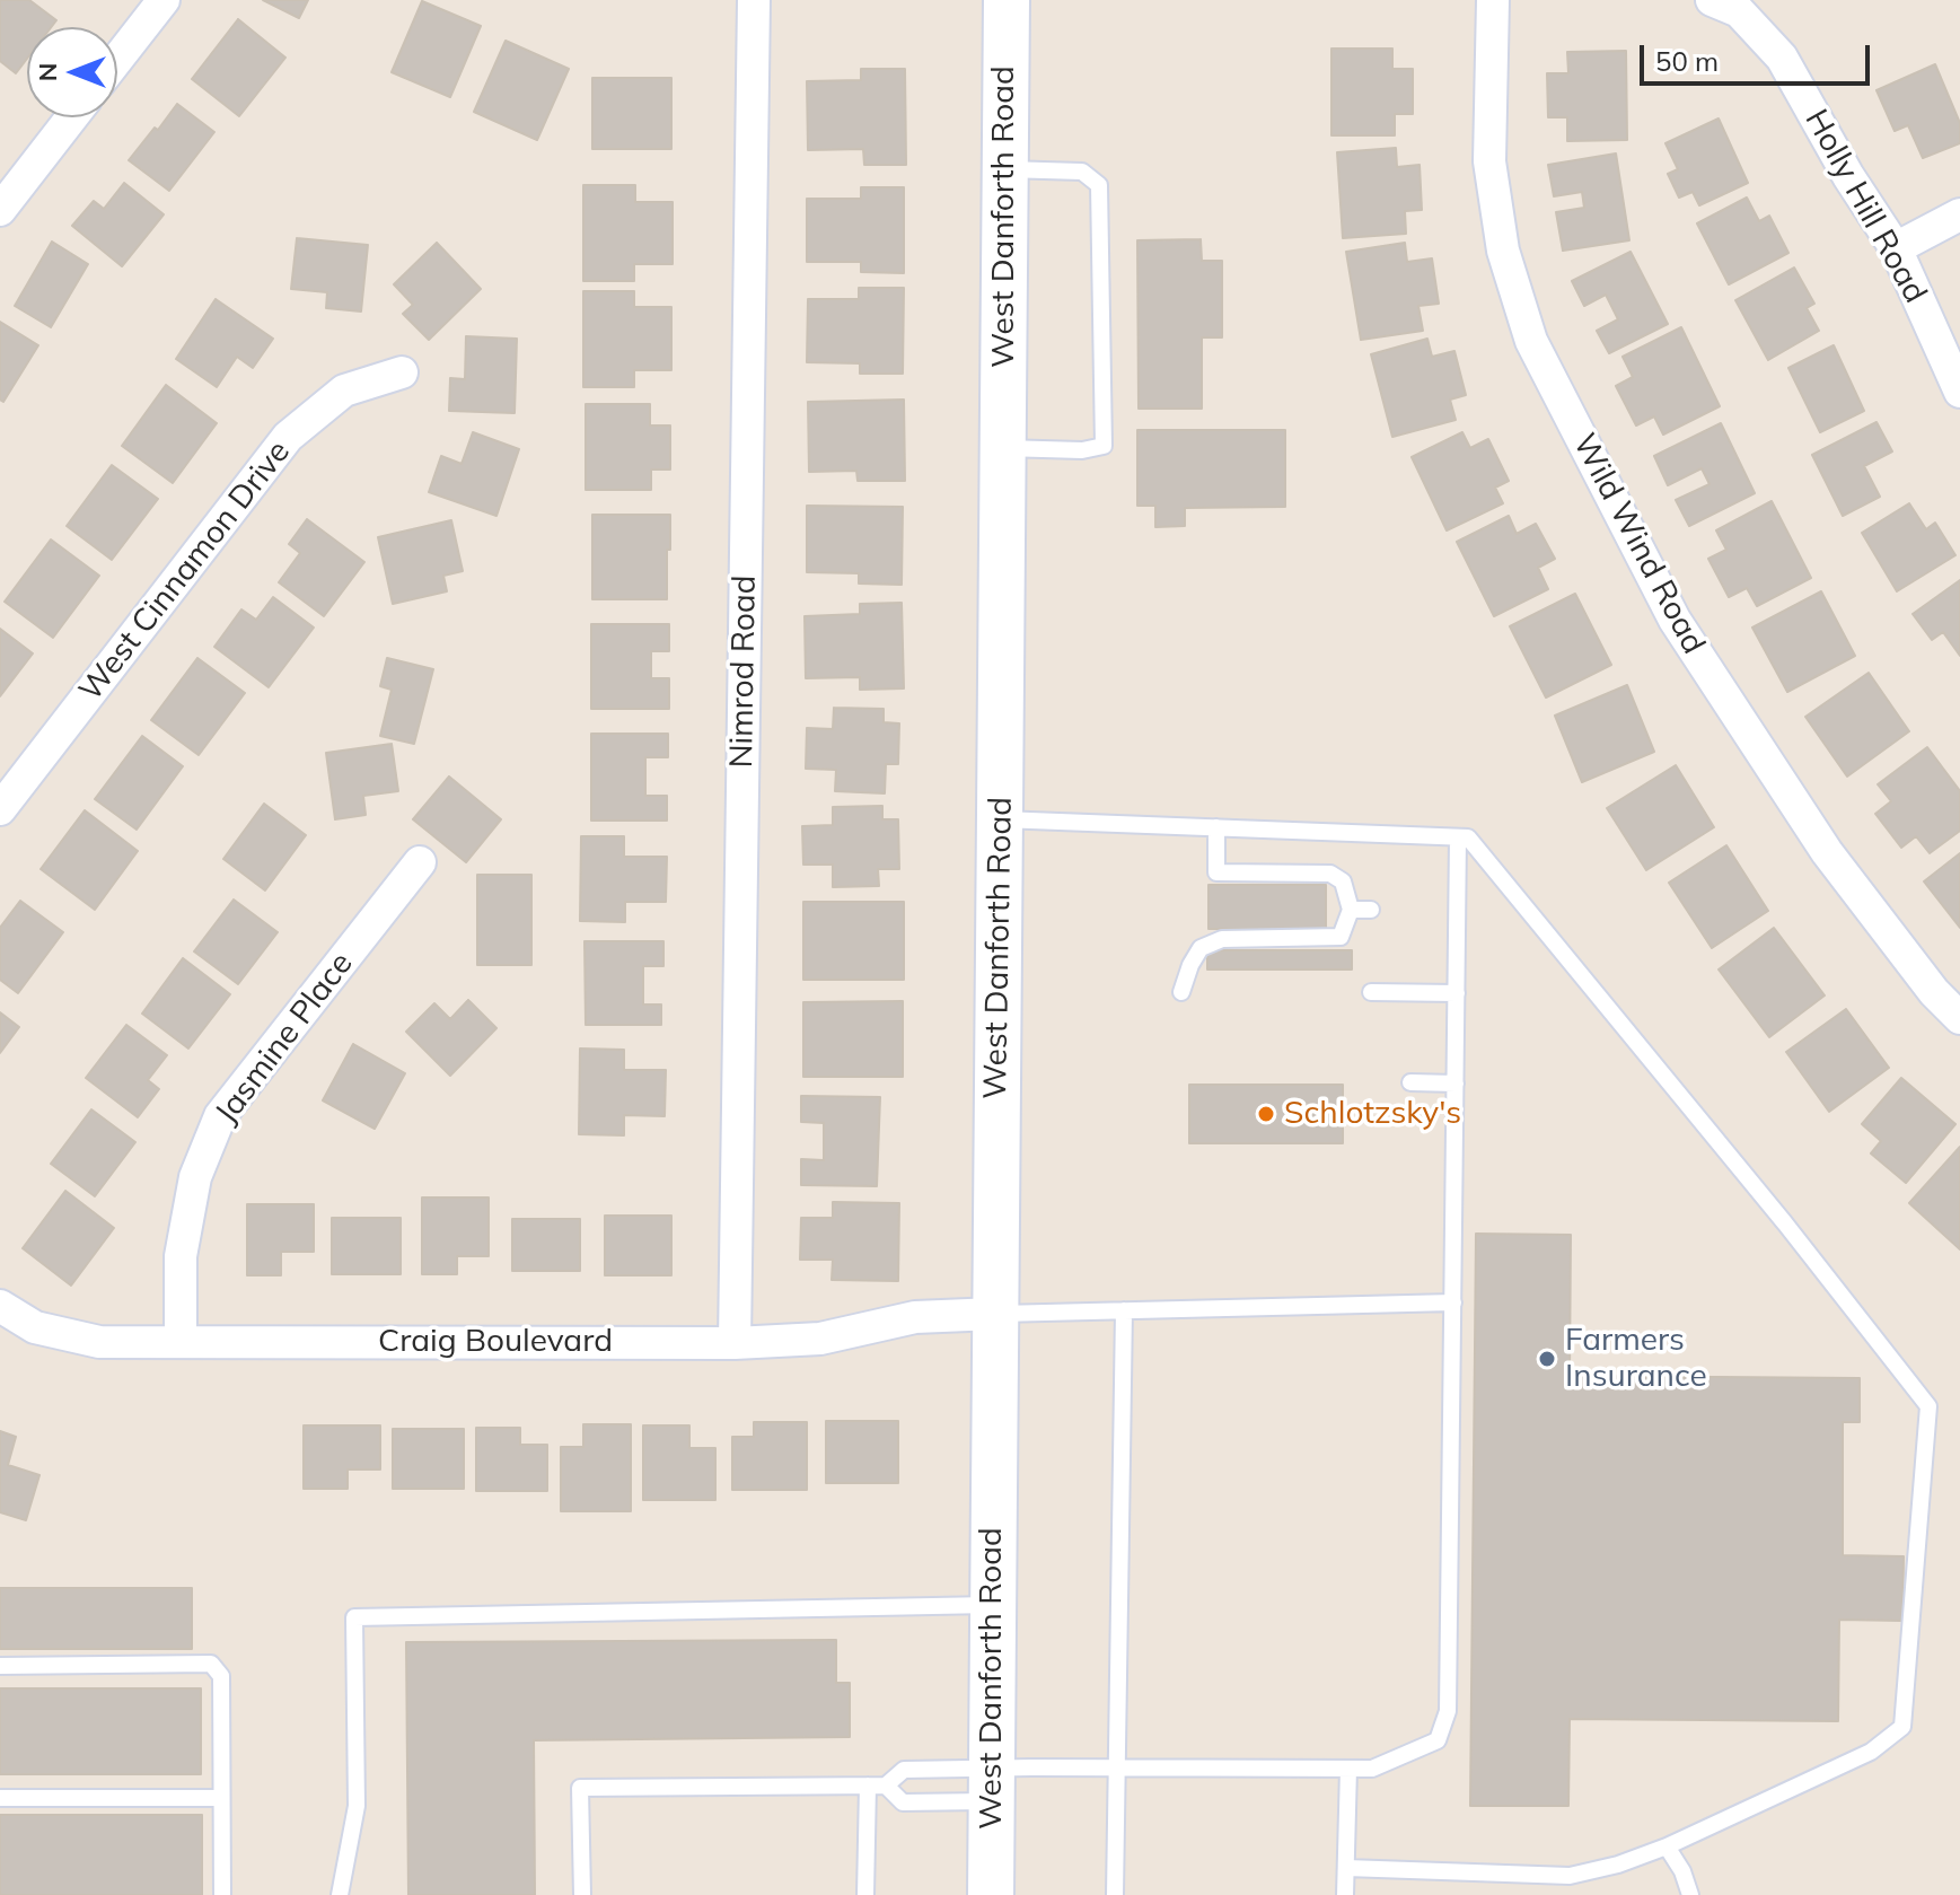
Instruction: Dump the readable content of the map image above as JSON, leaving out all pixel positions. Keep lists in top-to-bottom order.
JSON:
{
  "streets": {
    "main road": ["West Danforth Road"],
    "street": [
      "Holly Hill Road",
      "Wild Wind Road",
      "West Cinnamon Drive",
      "Nimrod Road",
      "Jasmine Place",
      "Craig Boulevard"
    ]
  },
  "crossings": [
    ["West Danforth Road", "Craig Boulevard"],
    ["Nimrod Road", "Craig Boulevard"],
    ["Jasmine Place", "Craig Boulevard"]
  ],
  "places": ["Schlotzsky's", "Farmers Insurance"],
  "scale_bar": "50 m",
  "north": "left"
}
